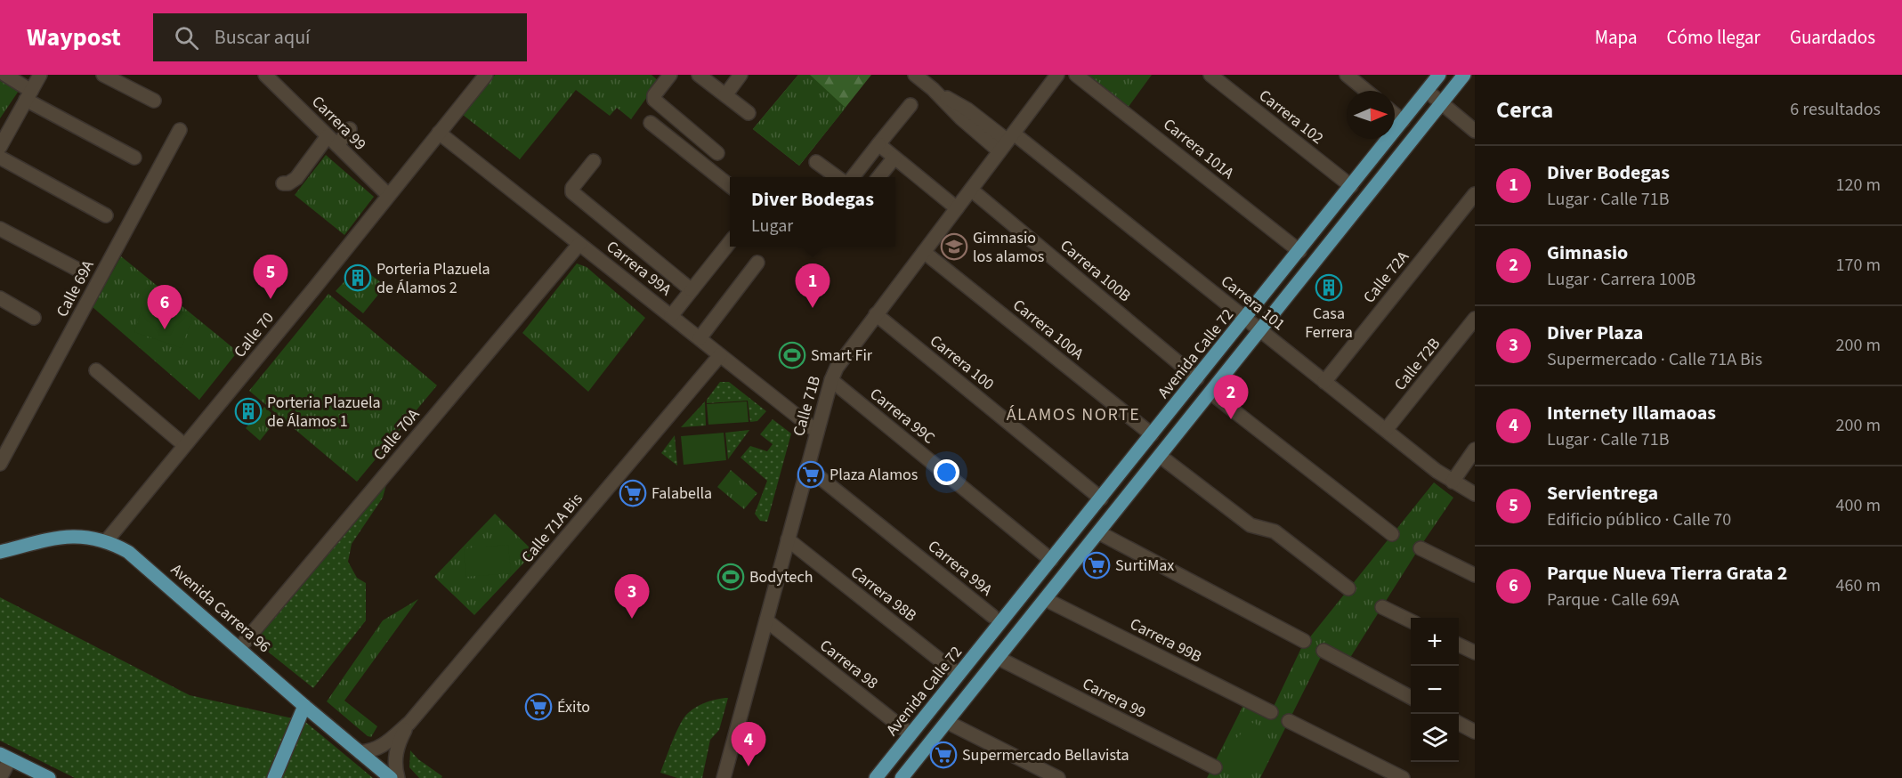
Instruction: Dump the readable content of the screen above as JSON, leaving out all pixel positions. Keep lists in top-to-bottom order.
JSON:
{
  "streets": {
    "main road": ["Avenida Calle 72", "Avenida Carrera 96"],
    "street": [
      "Carrera 102",
      "Carrera 99",
      "Carrera 101A",
      "Carrera 99A",
      "Carrera 100B",
      "Calle 72A",
      "Calle 69A",
      "Carrera 101",
      "Carrera 100A",
      "Calle 70",
      "Carrera 100",
      "Calle 72B",
      "Calle 71B",
      "Carrera 99C",
      "Calle 70A",
      "Calle 71A Bis",
      "Carrera 98B",
      "Carrera 99B",
      "Carrera 98"
    ]
  },
  "crossings": [
    ["Carrera 102", "Avenida Calle 72"],
    ["Carrera 99", "Calle 70"],
    ["Carrera 101A", "Avenida Calle 72"],
    ["Carrera 99A", "Calle 70"],
    ["Carrera 99A", "Calle 71B"],
    ["Carrera 99A", "Calle 70A"],
    ["Carrera 99A", "Calle 71A Bis"],
    ["Carrera 100B", "Avenida Calle 72"],
    ["Carrera 100B", "Calle 71B"],
    ["Calle 72A", "Carrera 101"],
    ["Carrera 101", "Avenida Calle 72"],
    ["Carrera 101", "Calle 72B"],
    ["Carrera 101", "Calle 71B"],
    ["Carrera 100A", "Avenida Calle 72"],
    ["Carrera 100A", "Calle 71B"],
    ["Calle 70", "Avenida Carrera 96"],
    ["Avenida Calle 72", "Carrera 100"],
    ["Avenida Calle 72", "Carrera 99C"],
    ["Avenida Calle 72", "Carrera 98B"],
    ["Avenida Calle 72", "Carrera 98"],
    ["Carrera 100", "Calle 71B"],
    ["Calle 71B", "Carrera 99C"],
    ["Calle 71B", "Carrera 98B"],
    ["Calle 71B", "Carrera 98"],
    ["Calle 70A", "Avenida Carrera 96"],
    ["Calle 71A Bis", "Avenida Carrera 96"]
  ],
  "districts": ["ÁLAMOS NORTE"],
  "places": {
    "school or university": ["Gimnasio los alamos"],
    "building": ["Porteria Plazuela de Álamos 2", "Casa Ferrera", "Porteria Plazuela de Álamos 1"],
    "sports": ["Smart Fir", "Bodytech"],
    "supermarket": [
      "Plaza Alamos",
      "Falabella",
      "SurtiMax",
      "Éxito",
      "Supermercado Bellavista"
    ]
  },
  "north": "right",
  "page": {
    "header": "Waypost",
    "search": "Buscar aquí",
    "nav": ["Mapa", "Cómo llegar", "Guardados"],
    "heading": ["Cerca", "6 resultados"],
    "list": [
      {
        "mark": "1",
        "name": "Diver Bodegas",
        "note": "Lugar · Calle 71B",
        "value": "120 m"
      },
      {
        "mark": "2",
        "name": "Gimnasio",
        "note": "Lugar · Carrera 100B",
        "value": "170 m"
      },
      {
        "mark": "3",
        "name": "Diver Plaza",
        "note": "Supermercado · Calle 71A Bis",
        "value": "200 m"
      },
      {
        "mark": "4",
        "name": "Internety Illamaoas",
        "note": "Lugar · Calle 71B",
        "value": "200 m"
      },
      {
        "mark": "5",
        "name": "Servientrega",
        "note": "Edificio público · Calle 70",
        "value": "400 m"
      },
      {
        "mark": "6",
        "name": "Parque Nueva Tierra Grata 2",
        "note": "Parque · Calle 69A",
        "value": "460 m"
      }
    ],
    "popup": ["Diver Bodegas", "Lugar"],
    "pins": [
      "5",
      "1",
      "6",
      "2",
      "3",
      "4"
    ],
    "map_buttons": ["+", "−"]
  }
}
